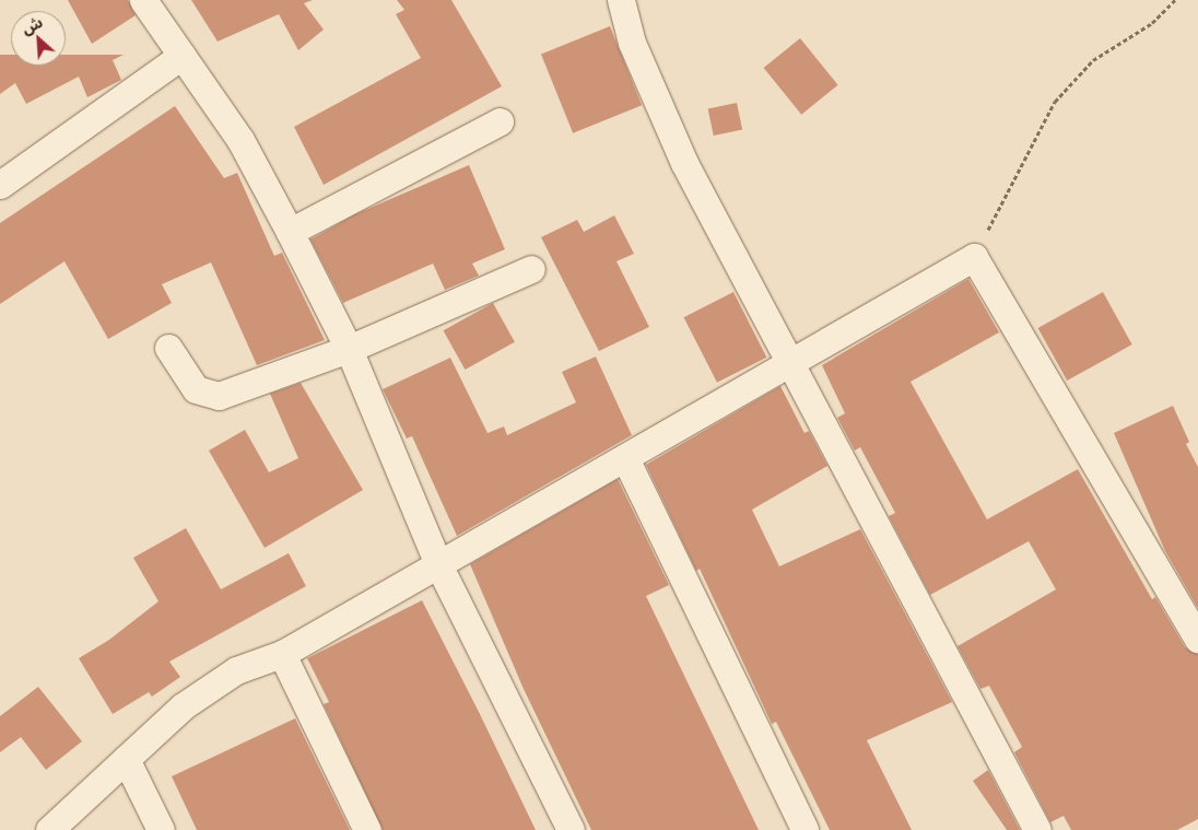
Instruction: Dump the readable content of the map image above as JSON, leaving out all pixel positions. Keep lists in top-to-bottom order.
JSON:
{
  "north": "top left"
}
